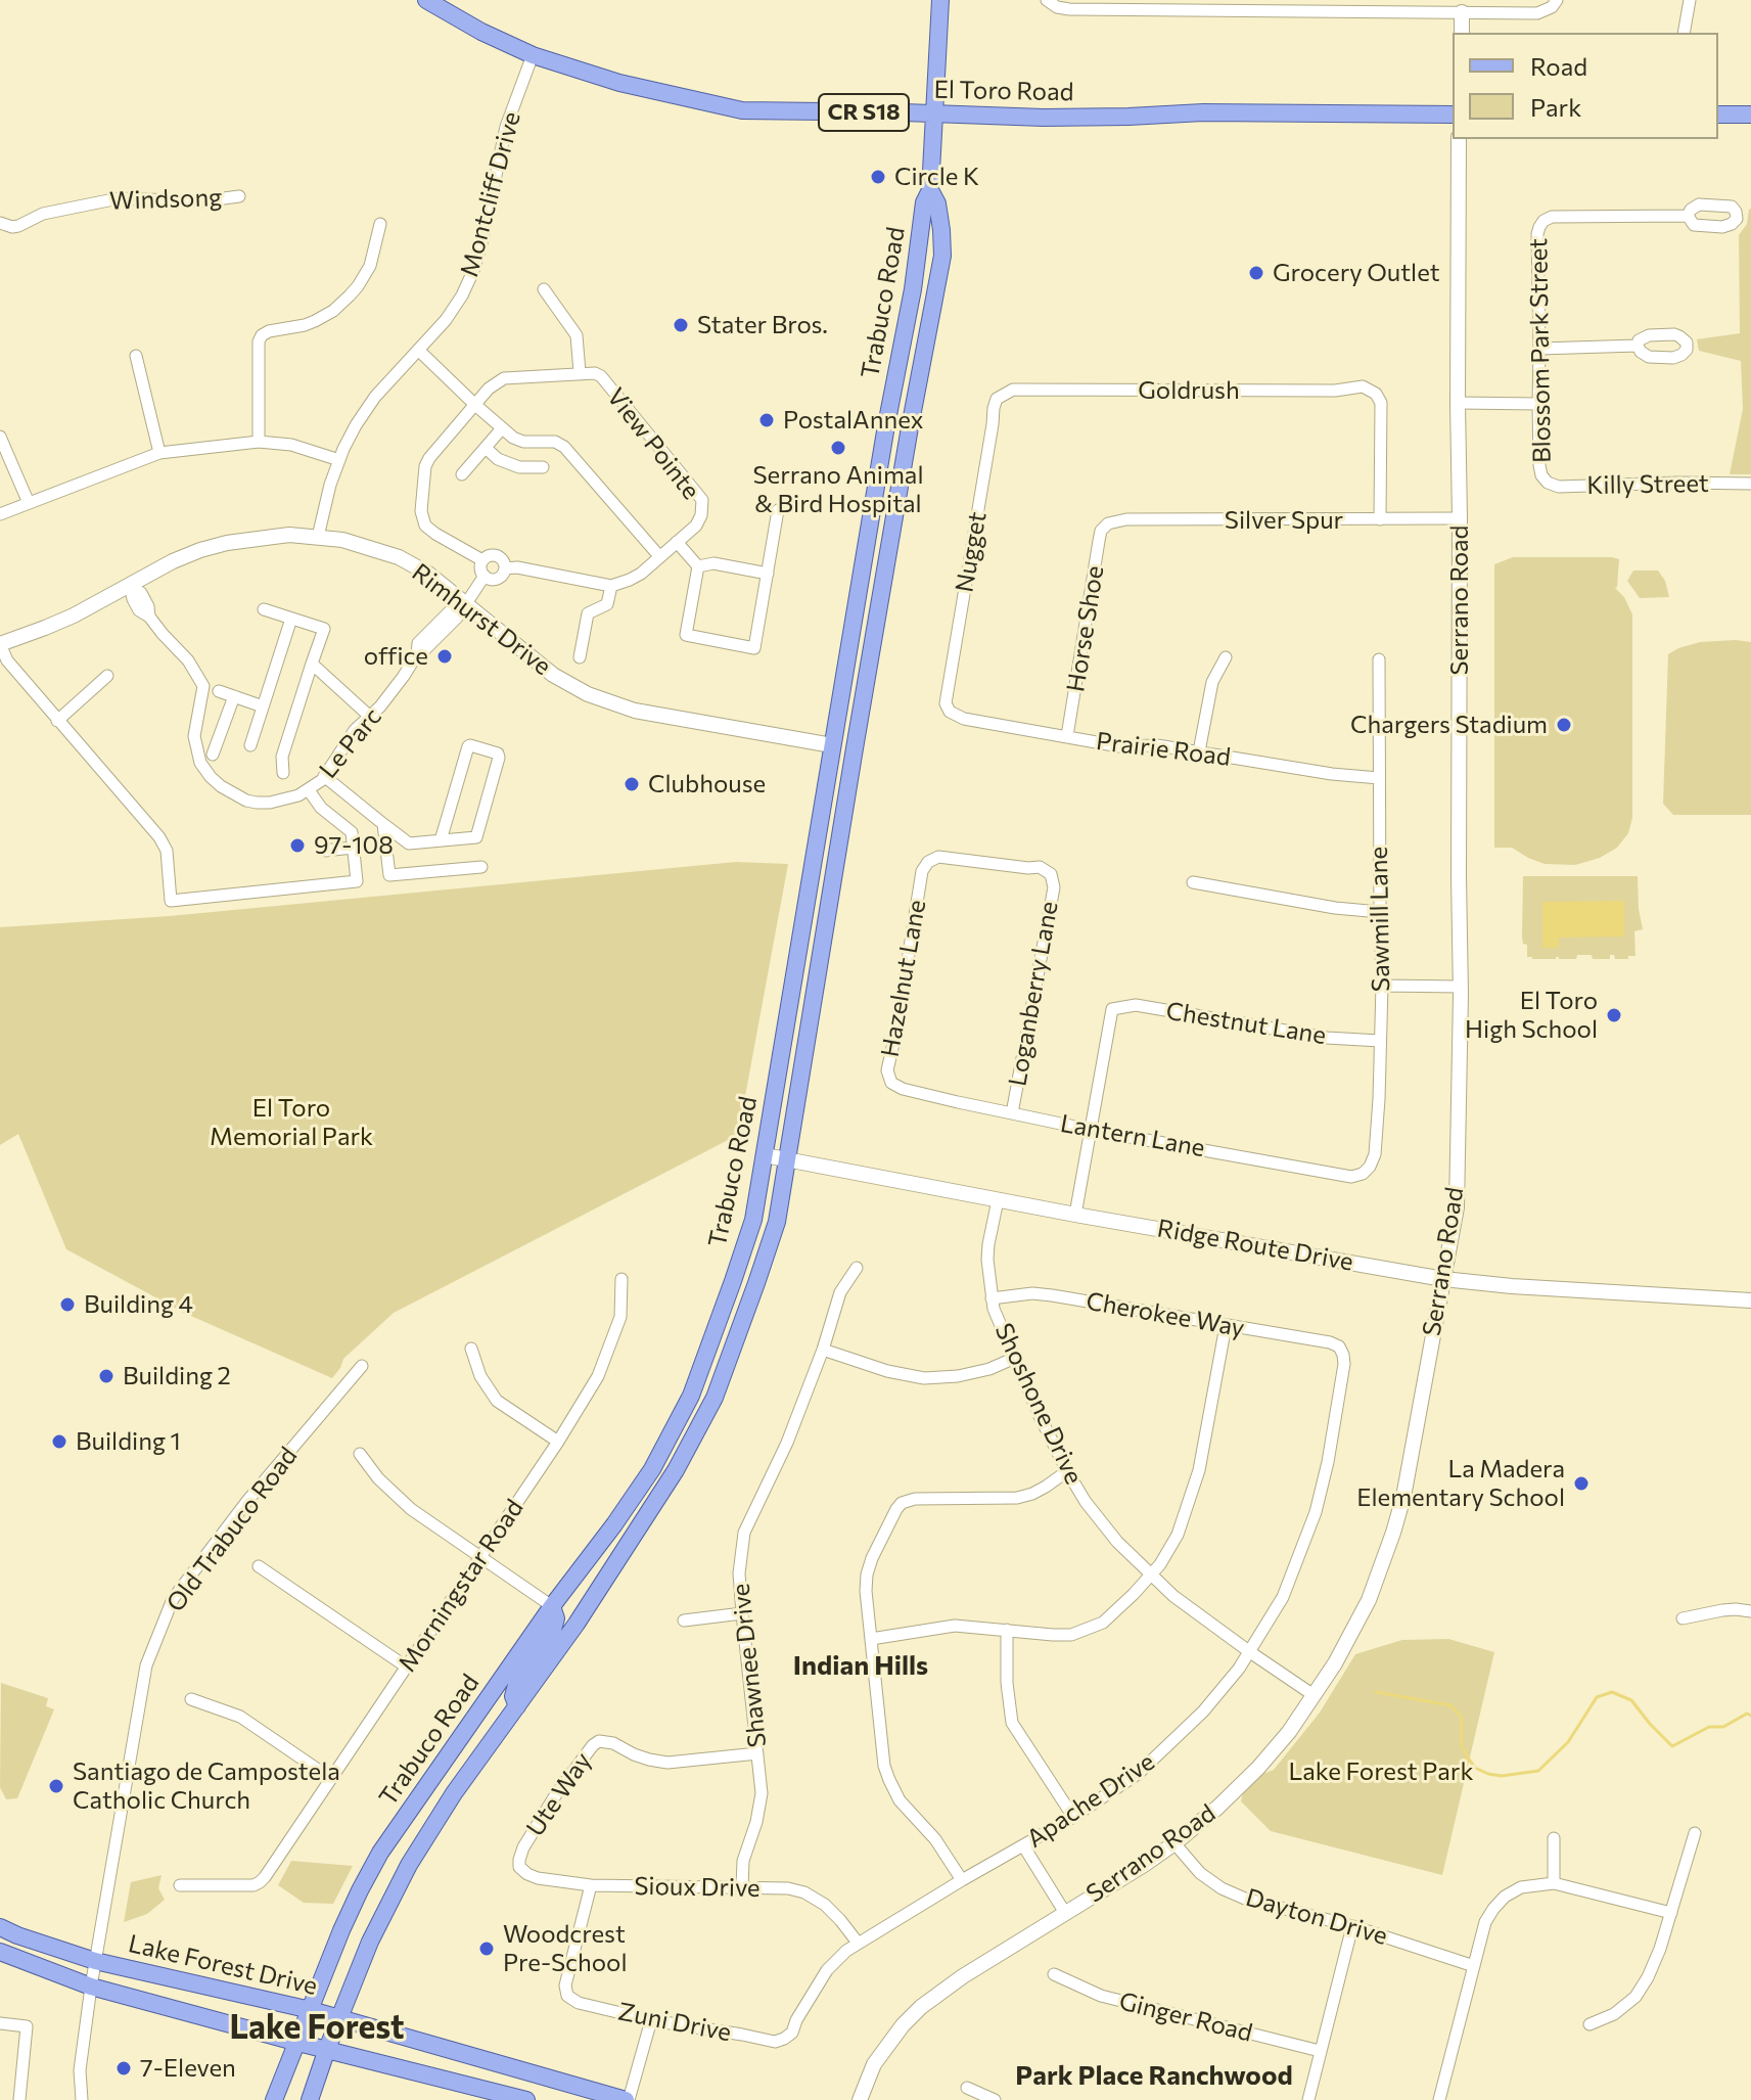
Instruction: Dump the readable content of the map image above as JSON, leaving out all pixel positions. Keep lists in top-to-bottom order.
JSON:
{
  "streets": {
    "main road": [
      "El Toro Road",
      "CR S18",
      "Trabuco Road",
      "Lake Forest Drive"
    ],
    "street": [
      "Montcliff Drive",
      "Windsong",
      "Blossom Park Street",
      "Goldrush",
      "View Pointe",
      "Killy Street",
      "Silver Spur",
      "Nugget",
      "Serrano Road",
      "Rimhurst Drive",
      "Horse Shoe",
      "Le Parc",
      "Prairie Road",
      "Sawmill Lane",
      "Hazelnut Lane",
      "Loganberry Lane",
      "Chestnut Lane",
      "Lantern Lane",
      "Ridge Route Drive",
      "Cherokee Way",
      "Shoshone Drive",
      "Old Trabuco Road",
      "Morningstar Road",
      "Shawnee Drive",
      "Ute Way",
      "Apache Drive",
      "Sioux Drive",
      "Dayton Drive",
      "Ginger Road",
      "Zuni Drive"
    ]
  },
  "crossings": [
    ["El Toro Road", "Montcliff Drive"],
    ["El Toro Road", "Trabuco Road"],
    ["Montcliff Drive", "Rimhurst Drive"],
    ["Trabuco Road", "Rimhurst Drive"],
    ["Trabuco Road", "Ridge Route Drive"],
    ["Trabuco Road", "Lake Forest Drive"],
    ["Blossom Park Street", "Killy Street"],
    ["Goldrush", "Silver Spur"],
    ["Goldrush", "Nugget"],
    ["View Pointe", "Le Parc"],
    ["Silver Spur", "Serrano Road"],
    ["Silver Spur", "Horse Shoe"],
    ["Nugget", "Prairie Road"],
    ["Serrano Road", "Ridge Route Drive"],
    ["Serrano Road", "Shoshone Drive"],
    ["Serrano Road", "Dayton Drive"],
    ["Rimhurst Drive", "Le Parc"],
    ["Horse Shoe", "Prairie Road"],
    ["Prairie Road", "Sawmill Lane"],
    ["Sawmill Lane", "Chestnut Lane"],
    ["Sawmill Lane", "Lantern Lane"],
    ["Hazelnut Lane", "Loganberry Lane"],
    ["Hazelnut Lane", "Lantern Lane"],
    ["Loganberry Lane", "Lantern Lane"],
    ["Chestnut Lane", "Lantern Lane"],
    ["Ridge Route Drive", "Shoshone Drive"],
    ["Cherokee Way", "Shoshone Drive"],
    ["Cherokee Way", "Apache Drive"],
    ["Shoshone Drive", "Apache Drive"],
    ["Old Trabuco Road", "Lake Forest Drive"],
    ["Shawnee Drive", "Ute Way"],
    ["Shawnee Drive", "Sioux Drive"],
    ["Ute Way", "Sioux Drive"],
    ["Apache Drive", "Sioux Drive"],
    ["Apache Drive", "Zuni Drive"],
    ["Sioux Drive", "Zuni Drive"]
  ],
  "districts": ["Indian Hills", "Lake Forest", "Park Place Ranchwood"],
  "parks": ["El Toro Memorial Park", "Lake Forest Park"],
  "places": [
    "Circle K",
    "Grocery Outlet",
    "Stater Bros.",
    "PostalAnnex",
    "Serrano Animal & Bird Hospital",
    "office",
    "Chargers Stadium",
    "Clubhouse",
    "97-108",
    "El Toro High School",
    "Building 4",
    "Building 2",
    "Building 1",
    "La Madera Elementary School",
    "Santiago de Campostela Catholic Church",
    "Woodcrest Pre-School",
    "7-Eleven"
  ],
  "legend": ["Road", "Park"]
}
